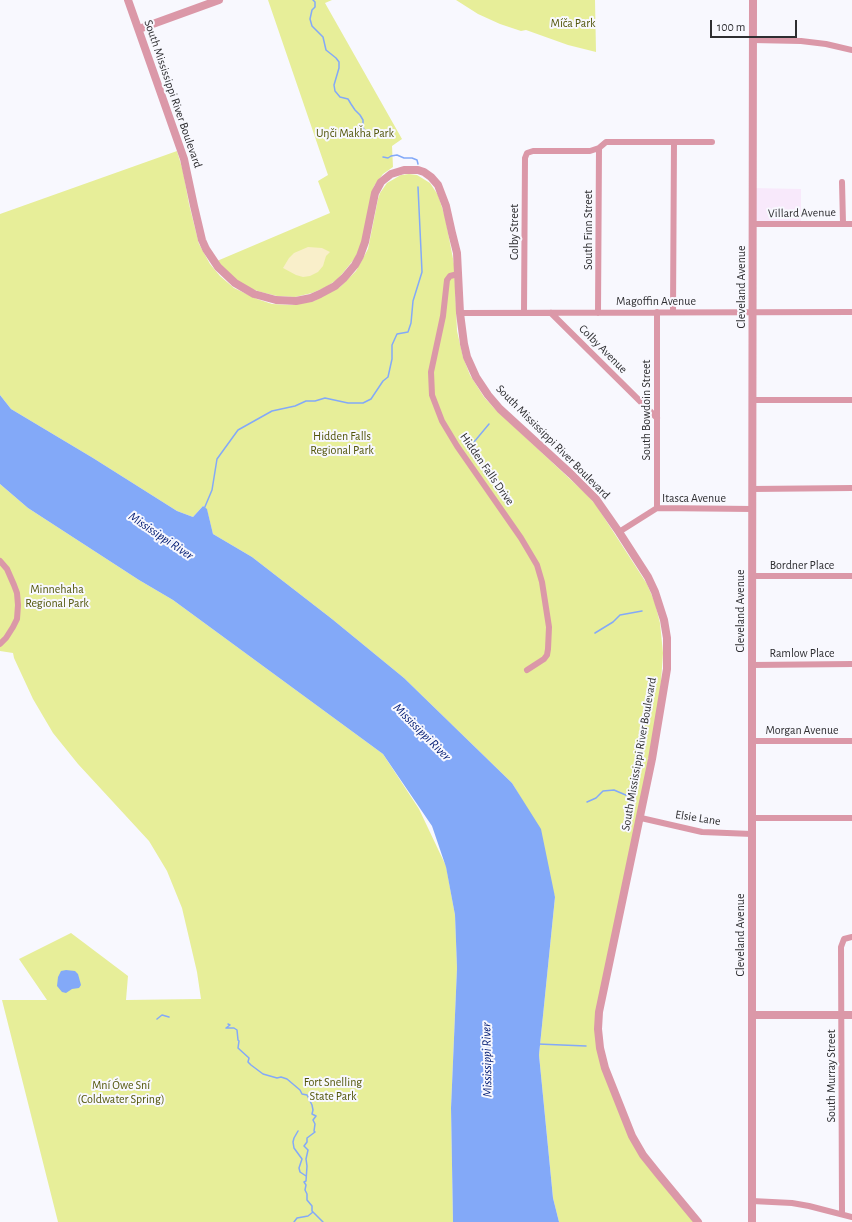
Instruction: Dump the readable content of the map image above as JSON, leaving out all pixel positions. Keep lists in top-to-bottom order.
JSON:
{
  "streets": {
    "street": [
      "South Mississippi River Boulevard",
      "Villard Avenue",
      "South Finn Street",
      "Colby Street",
      "Cleveland Avenue",
      "Magoffin Avenue",
      "Colby Avenue",
      "South Bowdoin Street",
      "Hidden Falls Drive",
      "Itasca Avenue",
      "Bordner Place",
      "Ramlow Place",
      "Morgan Avenue",
      "Elsie Lane",
      "South Murray Street"
    ]
  },
  "crossings": [
    ["South Mississippi River Boulevard", "Magoffin Avenue"],
    ["South Mississippi River Boulevard", "Hidden Falls Drive"],
    ["South Mississippi River Boulevard", "Itasca Avenue"],
    ["South Mississippi River Boulevard", "Elsie Lane"],
    ["Villard Avenue", "Cleveland Avenue"],
    ["South Finn Street", "Colby Street"],
    ["South Finn Street", "Magoffin Avenue"],
    ["Colby Street", "Magoffin Avenue"],
    ["Cleveland Avenue", "Magoffin Avenue"],
    ["Cleveland Avenue", "Itasca Avenue"],
    ["Cleveland Avenue", "Bordner Place"],
    ["Cleveland Avenue", "Ramlow Place"],
    ["Cleveland Avenue", "Morgan Avenue"],
    ["Cleveland Avenue", "Elsie Lane"],
    ["Magoffin Avenue", "Colby Avenue"],
    ["Magoffin Avenue", "South Bowdoin Street"],
    ["Colby Avenue", "South Bowdoin Street"],
    ["South Bowdoin Street", "Itasca Avenue"]
  ],
  "water": ["Mississippi River"],
  "parks": [
    "Míča Park",
    "Uŋči Makȟa Park",
    "Hidden Falls Regional Park",
    "Minnehaha Regional Park",
    "Fort Snelling State Park",
    "Mní Ówe Sní (Coldwater Spring)"
  ],
  "scale_bar": "100 m"
}
